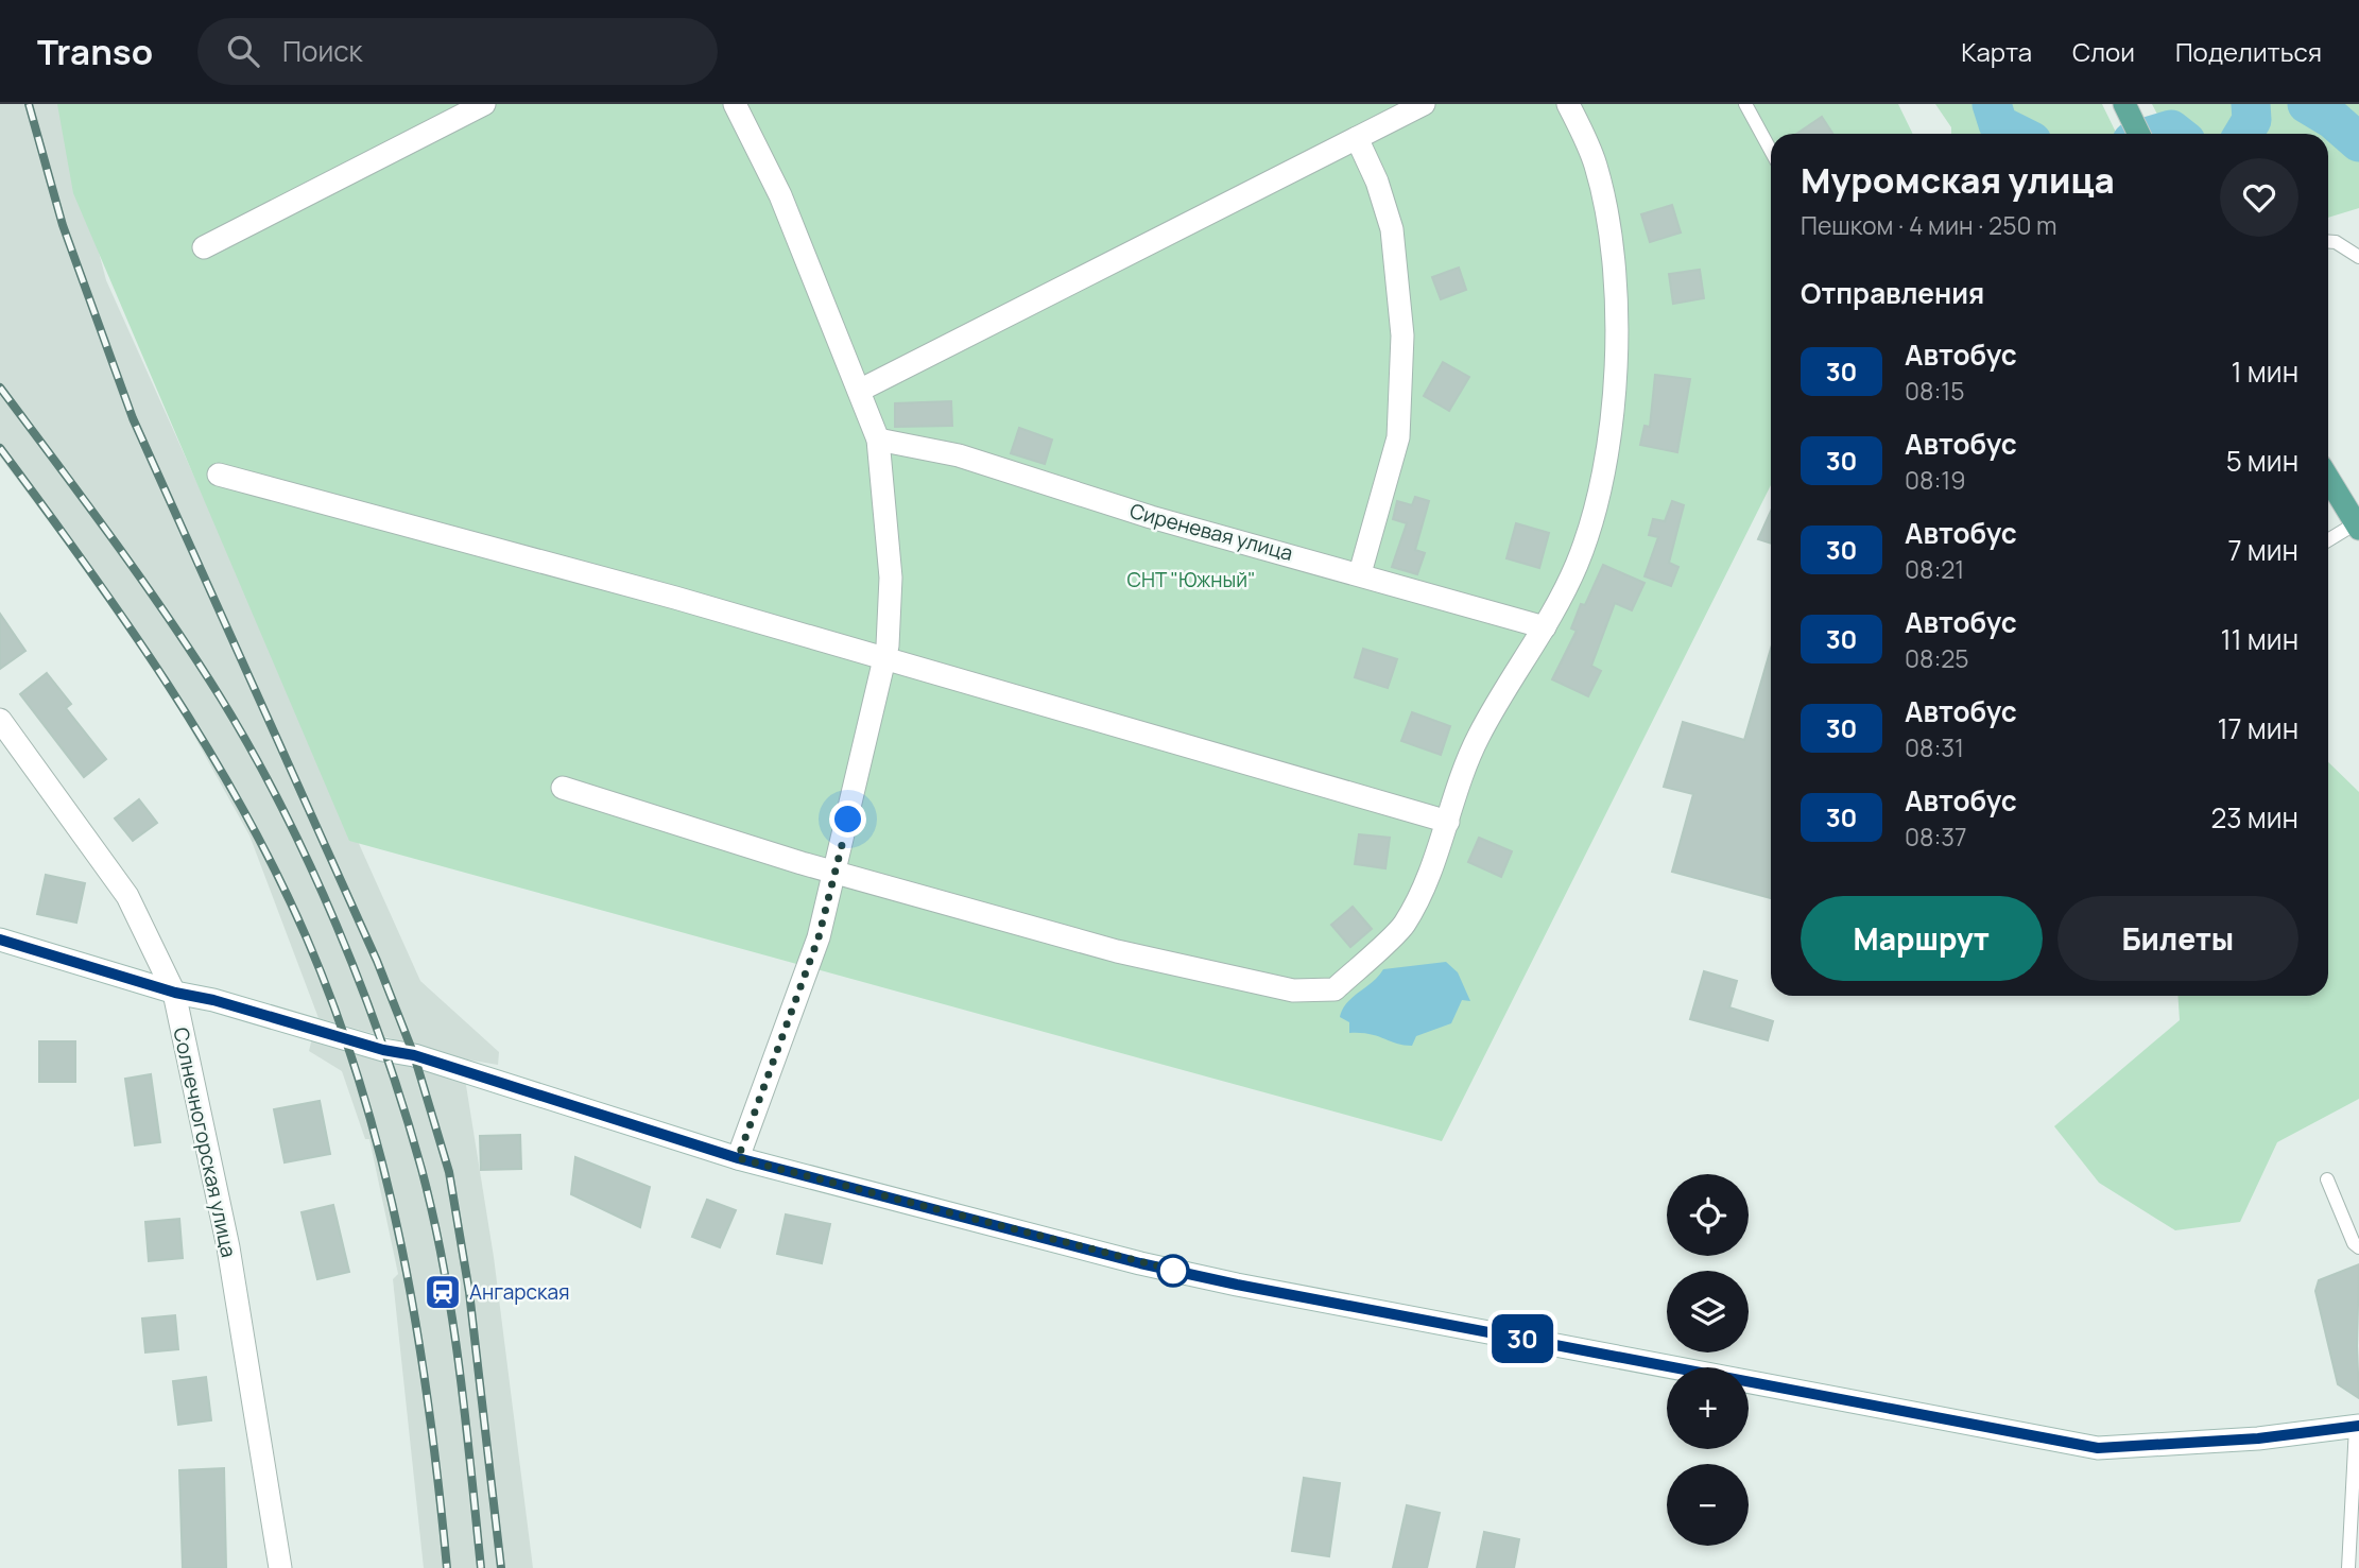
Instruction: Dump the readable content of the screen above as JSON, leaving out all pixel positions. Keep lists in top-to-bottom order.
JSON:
{
  "streets": {
    "street": ["Сиреневая улица", "Солнечногорская улица"]
  },
  "parks": ["СНТ \"Южный\""],
  "places": {
    "station": ["Ангарская"]
  },
  "lines": ["bus line 30"],
  "page": {
    "header": "Transo",
    "search": "Поиск",
    "nav": ["Карта", "Слои", "Поделиться"],
    "on_map": "30",
    "heading": [
      ["Муромская улица", "Пешком · 4 мин · 250 m"],
      "Отправления"
    ],
    "list": [
      {
        "mark": "30",
        "name": "Автобус",
        "note": "08:15",
        "value": "1 мин"
      },
      {
        "mark": "30",
        "name": "Автобус",
        "note": "08:19",
        "value": "5 мин"
      },
      {
        "mark": "30",
        "name": "Автобус",
        "note": "08:21",
        "value": "7 мин"
      },
      {
        "mark": "30",
        "name": "Автобус",
        "note": "08:25",
        "value": "11 мин"
      },
      {
        "mark": "30",
        "name": "Автобус",
        "note": "08:31",
        "value": "17 мин"
      },
      {
        "mark": "30",
        "name": "Автобус",
        "note": "08:37",
        "value": "23 мин"
      }
    ],
    "buttons": ["Маршрут", "Билеты"],
    "map_buttons": ["+", "−"]
  }
}
